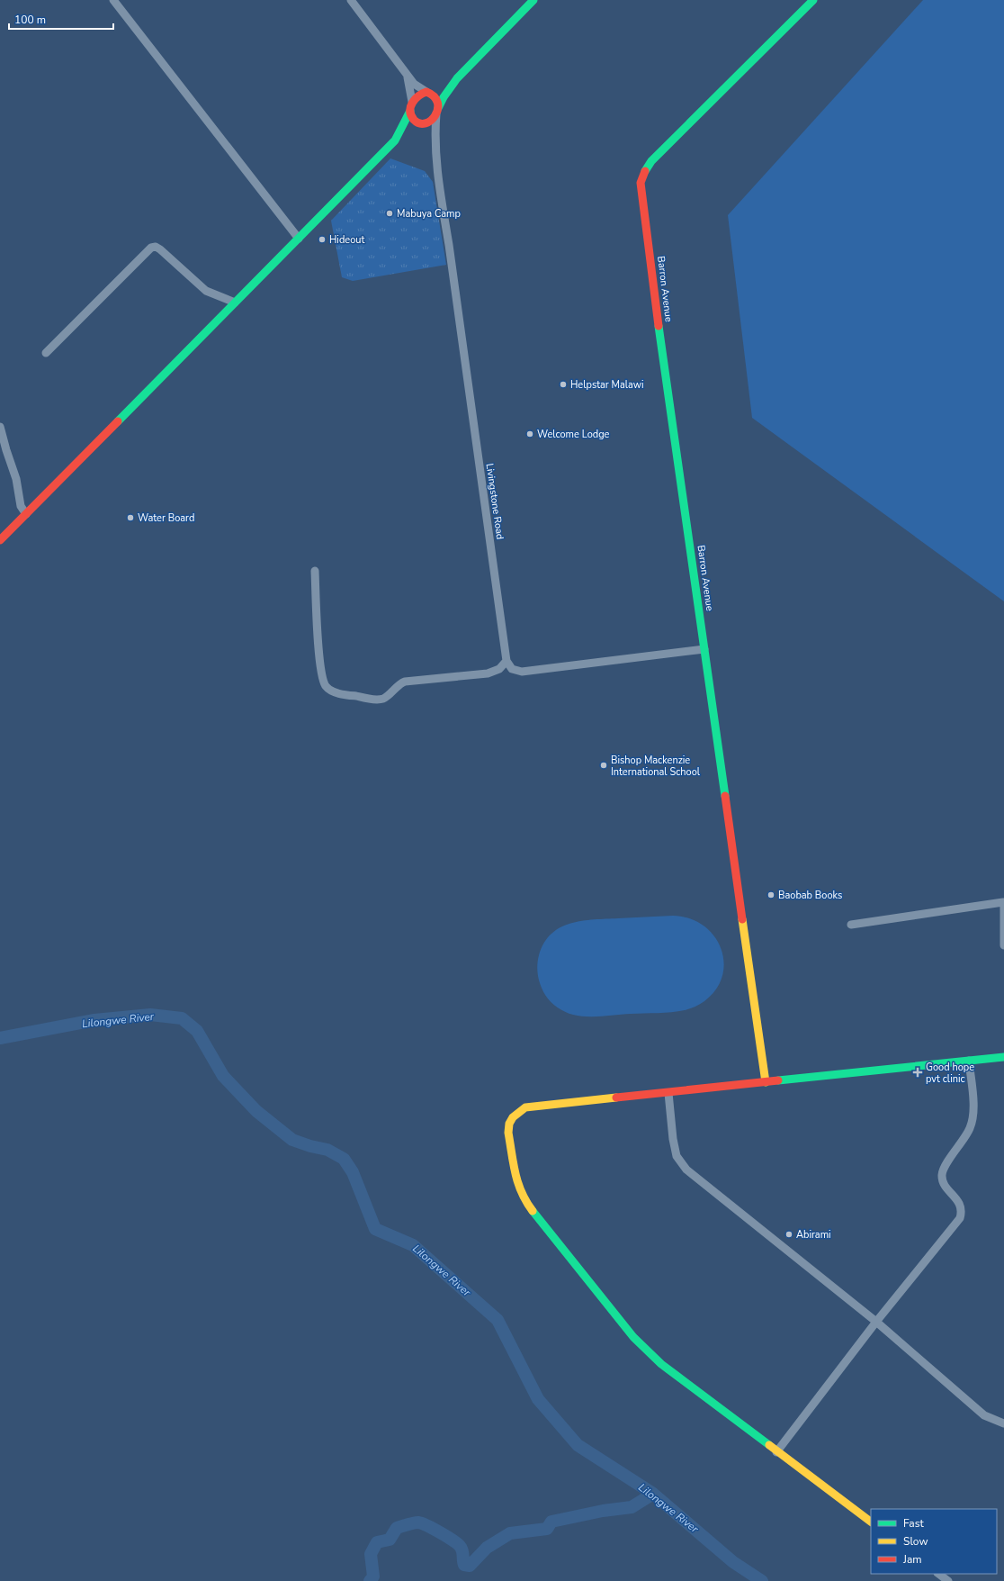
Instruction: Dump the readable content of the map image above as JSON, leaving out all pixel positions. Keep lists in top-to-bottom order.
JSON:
{
  "streets": {
    "street": ["Barron Avenue", "Livingstone Road"]
  },
  "water": ["Lilongwe River"],
  "places": {
    "other": [
      "Mabuya Camp",
      "Hideout",
      "Helpstar Malawi",
      "Welcome Lodge",
      "Water Board",
      "Bishop Mackenzie International School",
      "Baobab Books",
      "Abirami"
    ],
    "health": ["Good hope pvt clinic"]
  },
  "legend": ["Fast", "Slow", "Jam"],
  "scale_bar": "100 m"
}
